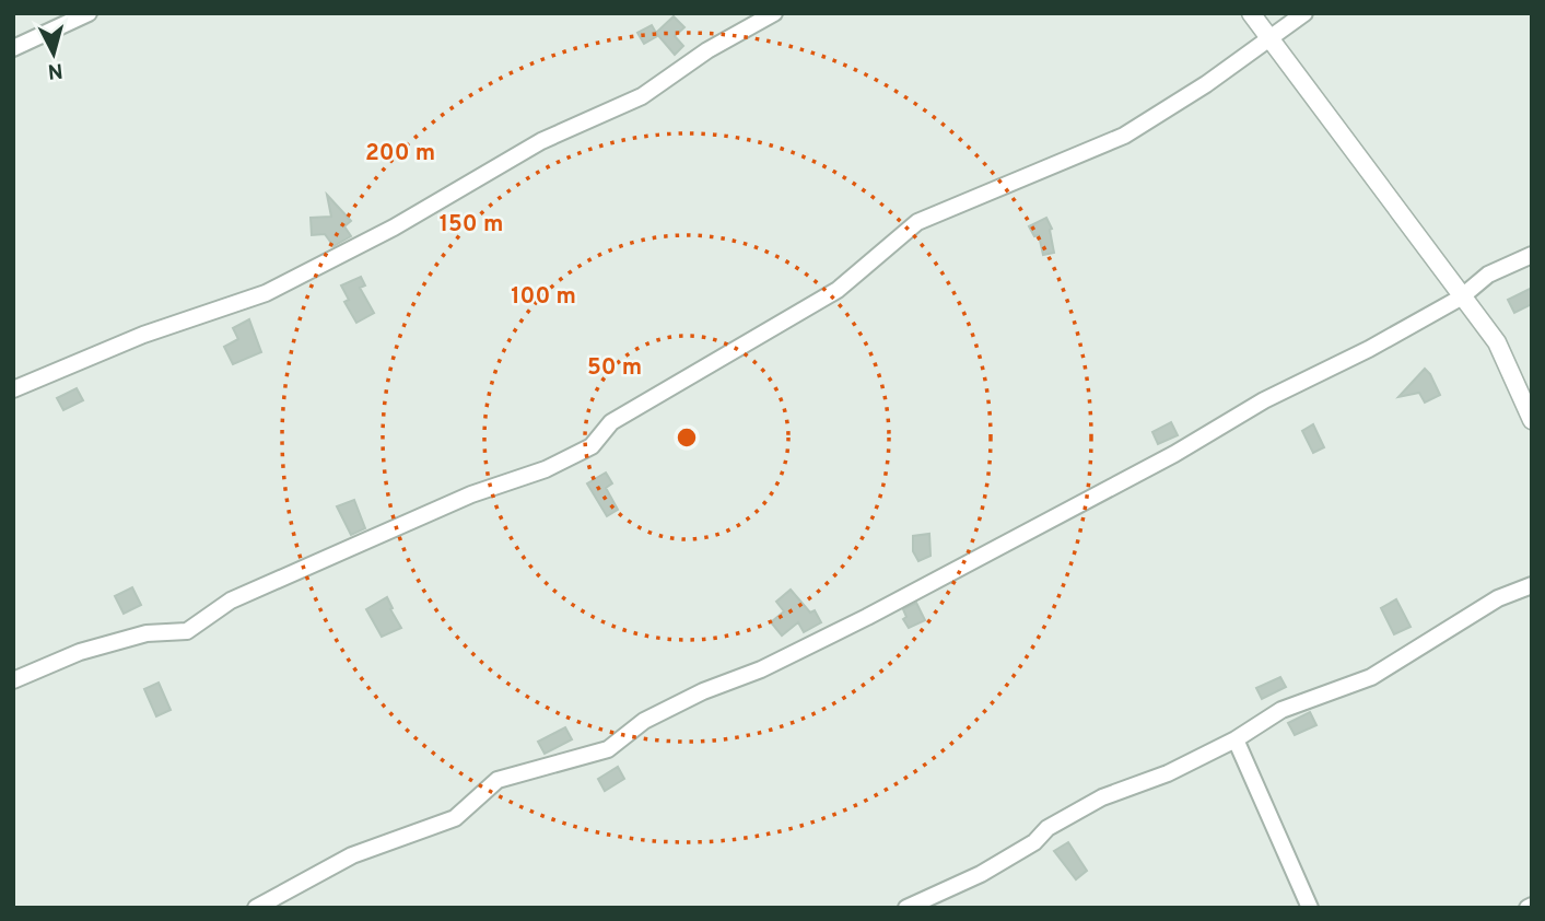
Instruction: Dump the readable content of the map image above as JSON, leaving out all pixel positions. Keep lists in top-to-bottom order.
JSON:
{
  "north": "bottom",
  "rings": [
    "200 m",
    "150 m",
    "100 m",
    "50 m"
  ]
}
